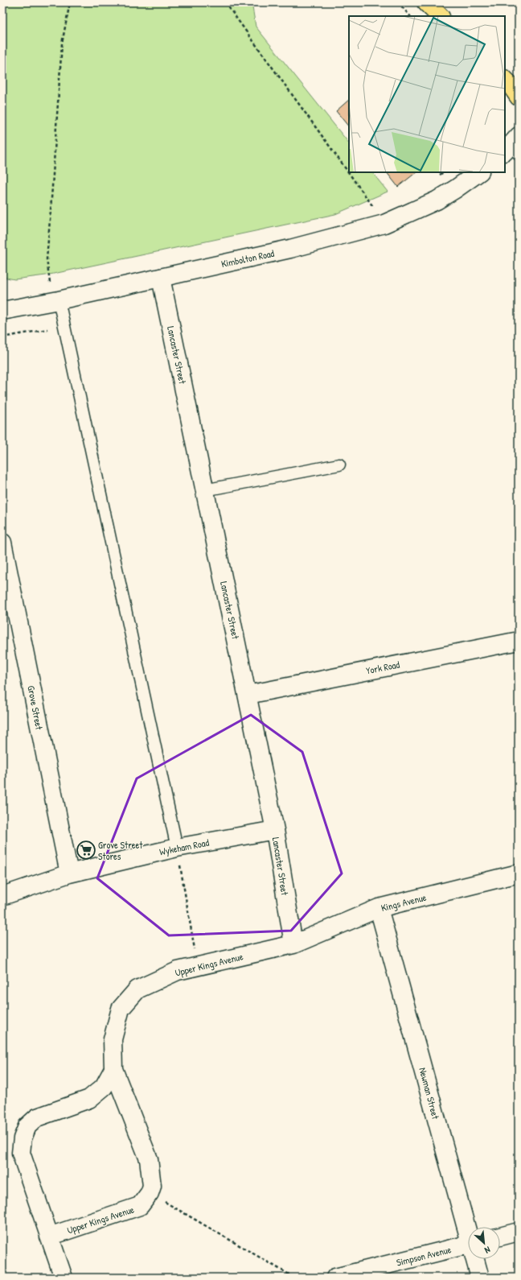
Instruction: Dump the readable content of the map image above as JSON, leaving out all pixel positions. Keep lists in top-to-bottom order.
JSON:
{
  "streets": {
    "street": [
      "Kimbolton Road",
      "Lancaster Street",
      "York Road",
      "Grove Street",
      "Wykeham Road",
      "Kings Avenue",
      "Upper Kings Avenue",
      "Newman Street",
      "Simpson Avenue"
    ]
  },
  "crossings": [
    ["Kimbolton Road", "Lancaster Street"],
    ["Lancaster Street", "York Road"],
    ["Lancaster Street", "Wykeham Road"],
    ["Lancaster Street", "Kings Avenue"],
    ["Lancaster Street", "Upper Kings Avenue"],
    ["Grove Street", "Wykeham Road"],
    ["Kings Avenue", "Upper Kings Avenue"],
    ["Kings Avenue", "Newman Street"]
  ],
  "places": {
    "supermarket": ["Grove Street Stores"]
  },
  "north": "bottom right"
}
